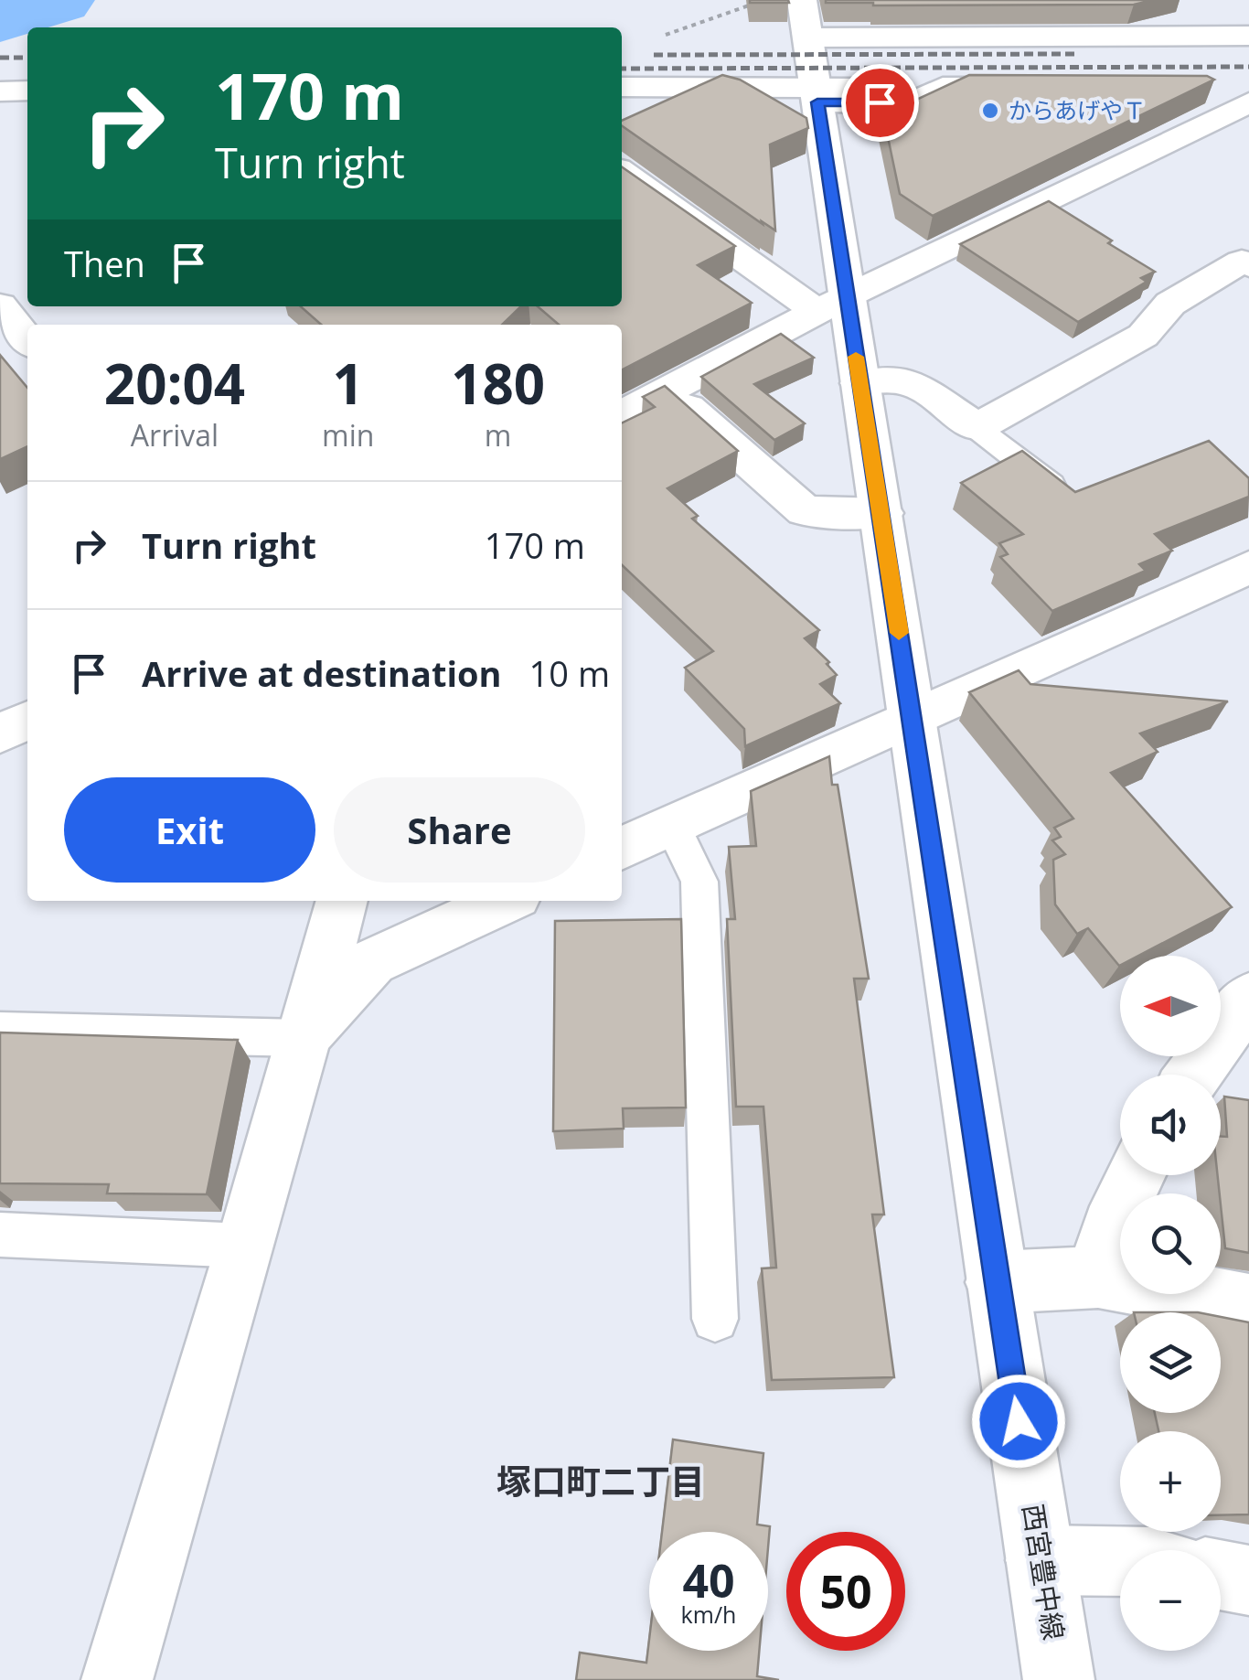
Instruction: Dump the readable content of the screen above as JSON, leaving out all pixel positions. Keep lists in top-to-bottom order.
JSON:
{
  "streets": {
    "street": ["西宮豊中線"]
  },
  "districts": ["塚口町二丁目"],
  "places": ["からあげやＴ"],
  "north": "left",
  "page": {
    "turn": ["170 m", "Turn right"],
    "then": "Then",
    "eta": [
      "20:04",
      "Arrival",
      "1",
      "min",
      "180",
      "m"
    ],
    "list": [
      {
        "name": "Turn right",
        "value": "170 m"
      },
      {
        "name": "Arrive at destination",
        "value": "10 m"
      }
    ],
    "buttons": ["Exit", "Share"],
    "map_buttons": ["+", "−"],
    "speed": "40 km/h",
    "limit": "50"
  }
}
